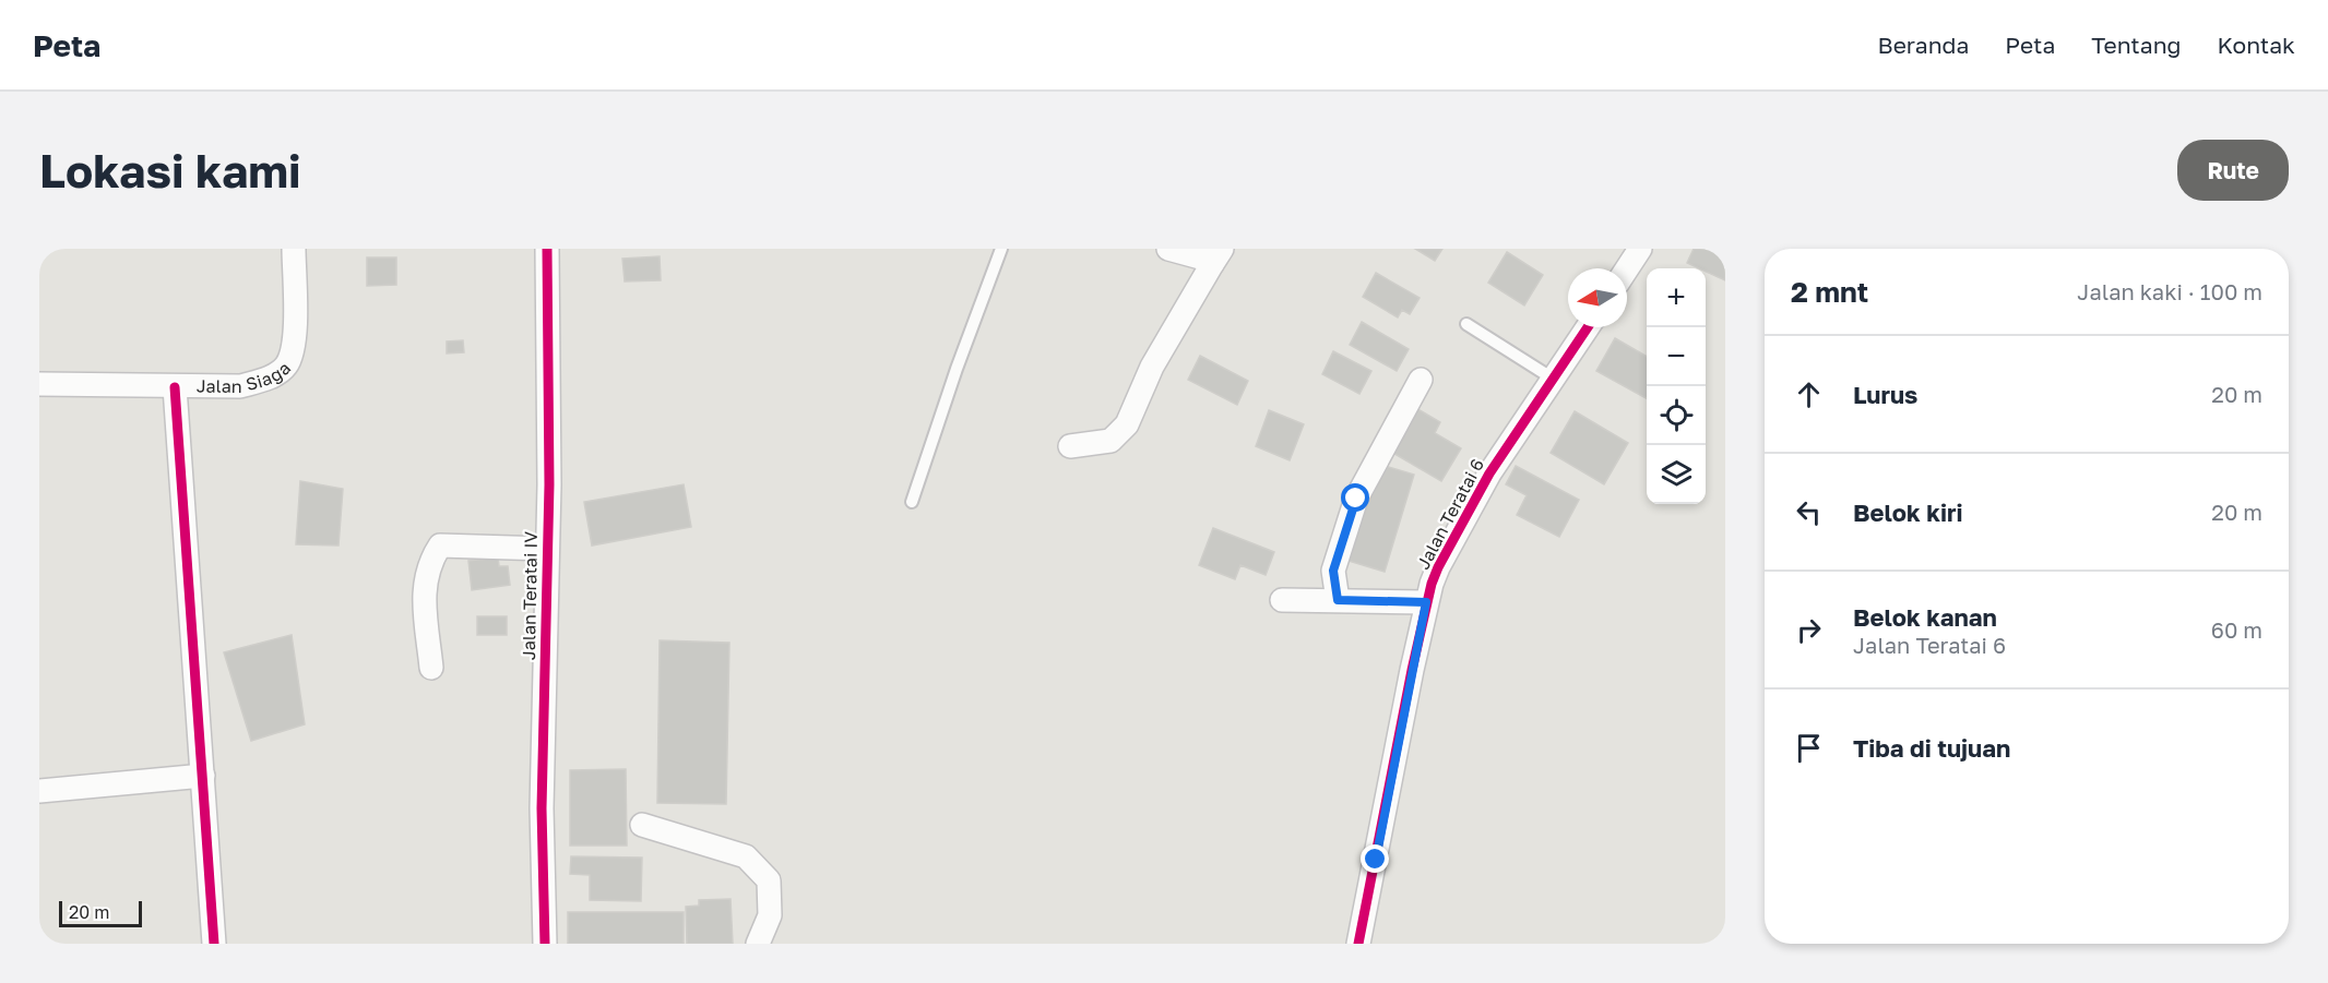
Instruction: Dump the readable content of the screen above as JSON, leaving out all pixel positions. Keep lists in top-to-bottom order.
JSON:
{
  "streets": {
    "street": ["Jalan Siaga", "Jalan Teratai 6", "Jalan Teratai IV"]
  },
  "scale_bar": "20 m",
  "north": "left",
  "page": {
    "header": "Peta",
    "nav": [
      "Beranda",
      "Peta",
      "Tentang",
      "Kontak"
    ],
    "buttons": "Rute",
    "title": "Lokasi kami",
    "heading": ["2 mnt", "Jalan kaki · 100 m"],
    "map_buttons": ["+", "−"],
    "list": [
      ["Lurus", "20 m"],
      ["Belok kiri", "20 m"],
      ["Belok kanan", "Jalan Teratai 6", "60 m"],
      "Tiba di tujuan"
    ],
    "scale": "20 m"
  }
}
